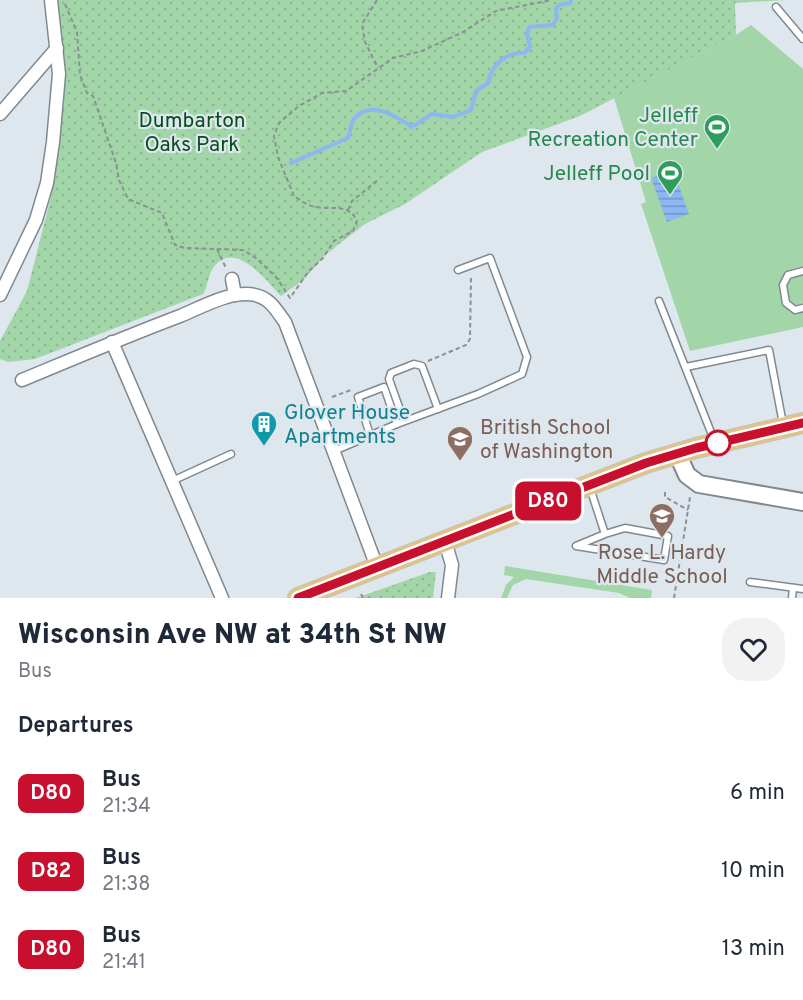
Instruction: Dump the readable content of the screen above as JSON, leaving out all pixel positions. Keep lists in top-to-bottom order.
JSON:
{
  "parks": ["Dumbarton Oaks Park"],
  "places": {
    "sports": ["Jelleff Recreation Center", "Jelleff Pool"],
    "building": ["Glover House Apartments"],
    "school or university": ["British School of Washington", "Rose L. Hardy Middle School"]
  },
  "lines": ["bus line D80"],
  "page": {
    "on_map": "D80",
    "heading": [
      ["Wisconsin Ave NW at 34th St NW", "Bus"],
      "Departures"
    ],
    "list": [
      {
        "mark": "D80",
        "name": "Bus",
        "note": "21:34",
        "value": "6 min"
      },
      {
        "mark": "D82",
        "name": "Bus",
        "note": "21:38",
        "value": "10 min"
      },
      {
        "mark": "D80",
        "name": "Bus",
        "note": "21:41",
        "value": "13 min"
      }
    ]
  }
}
